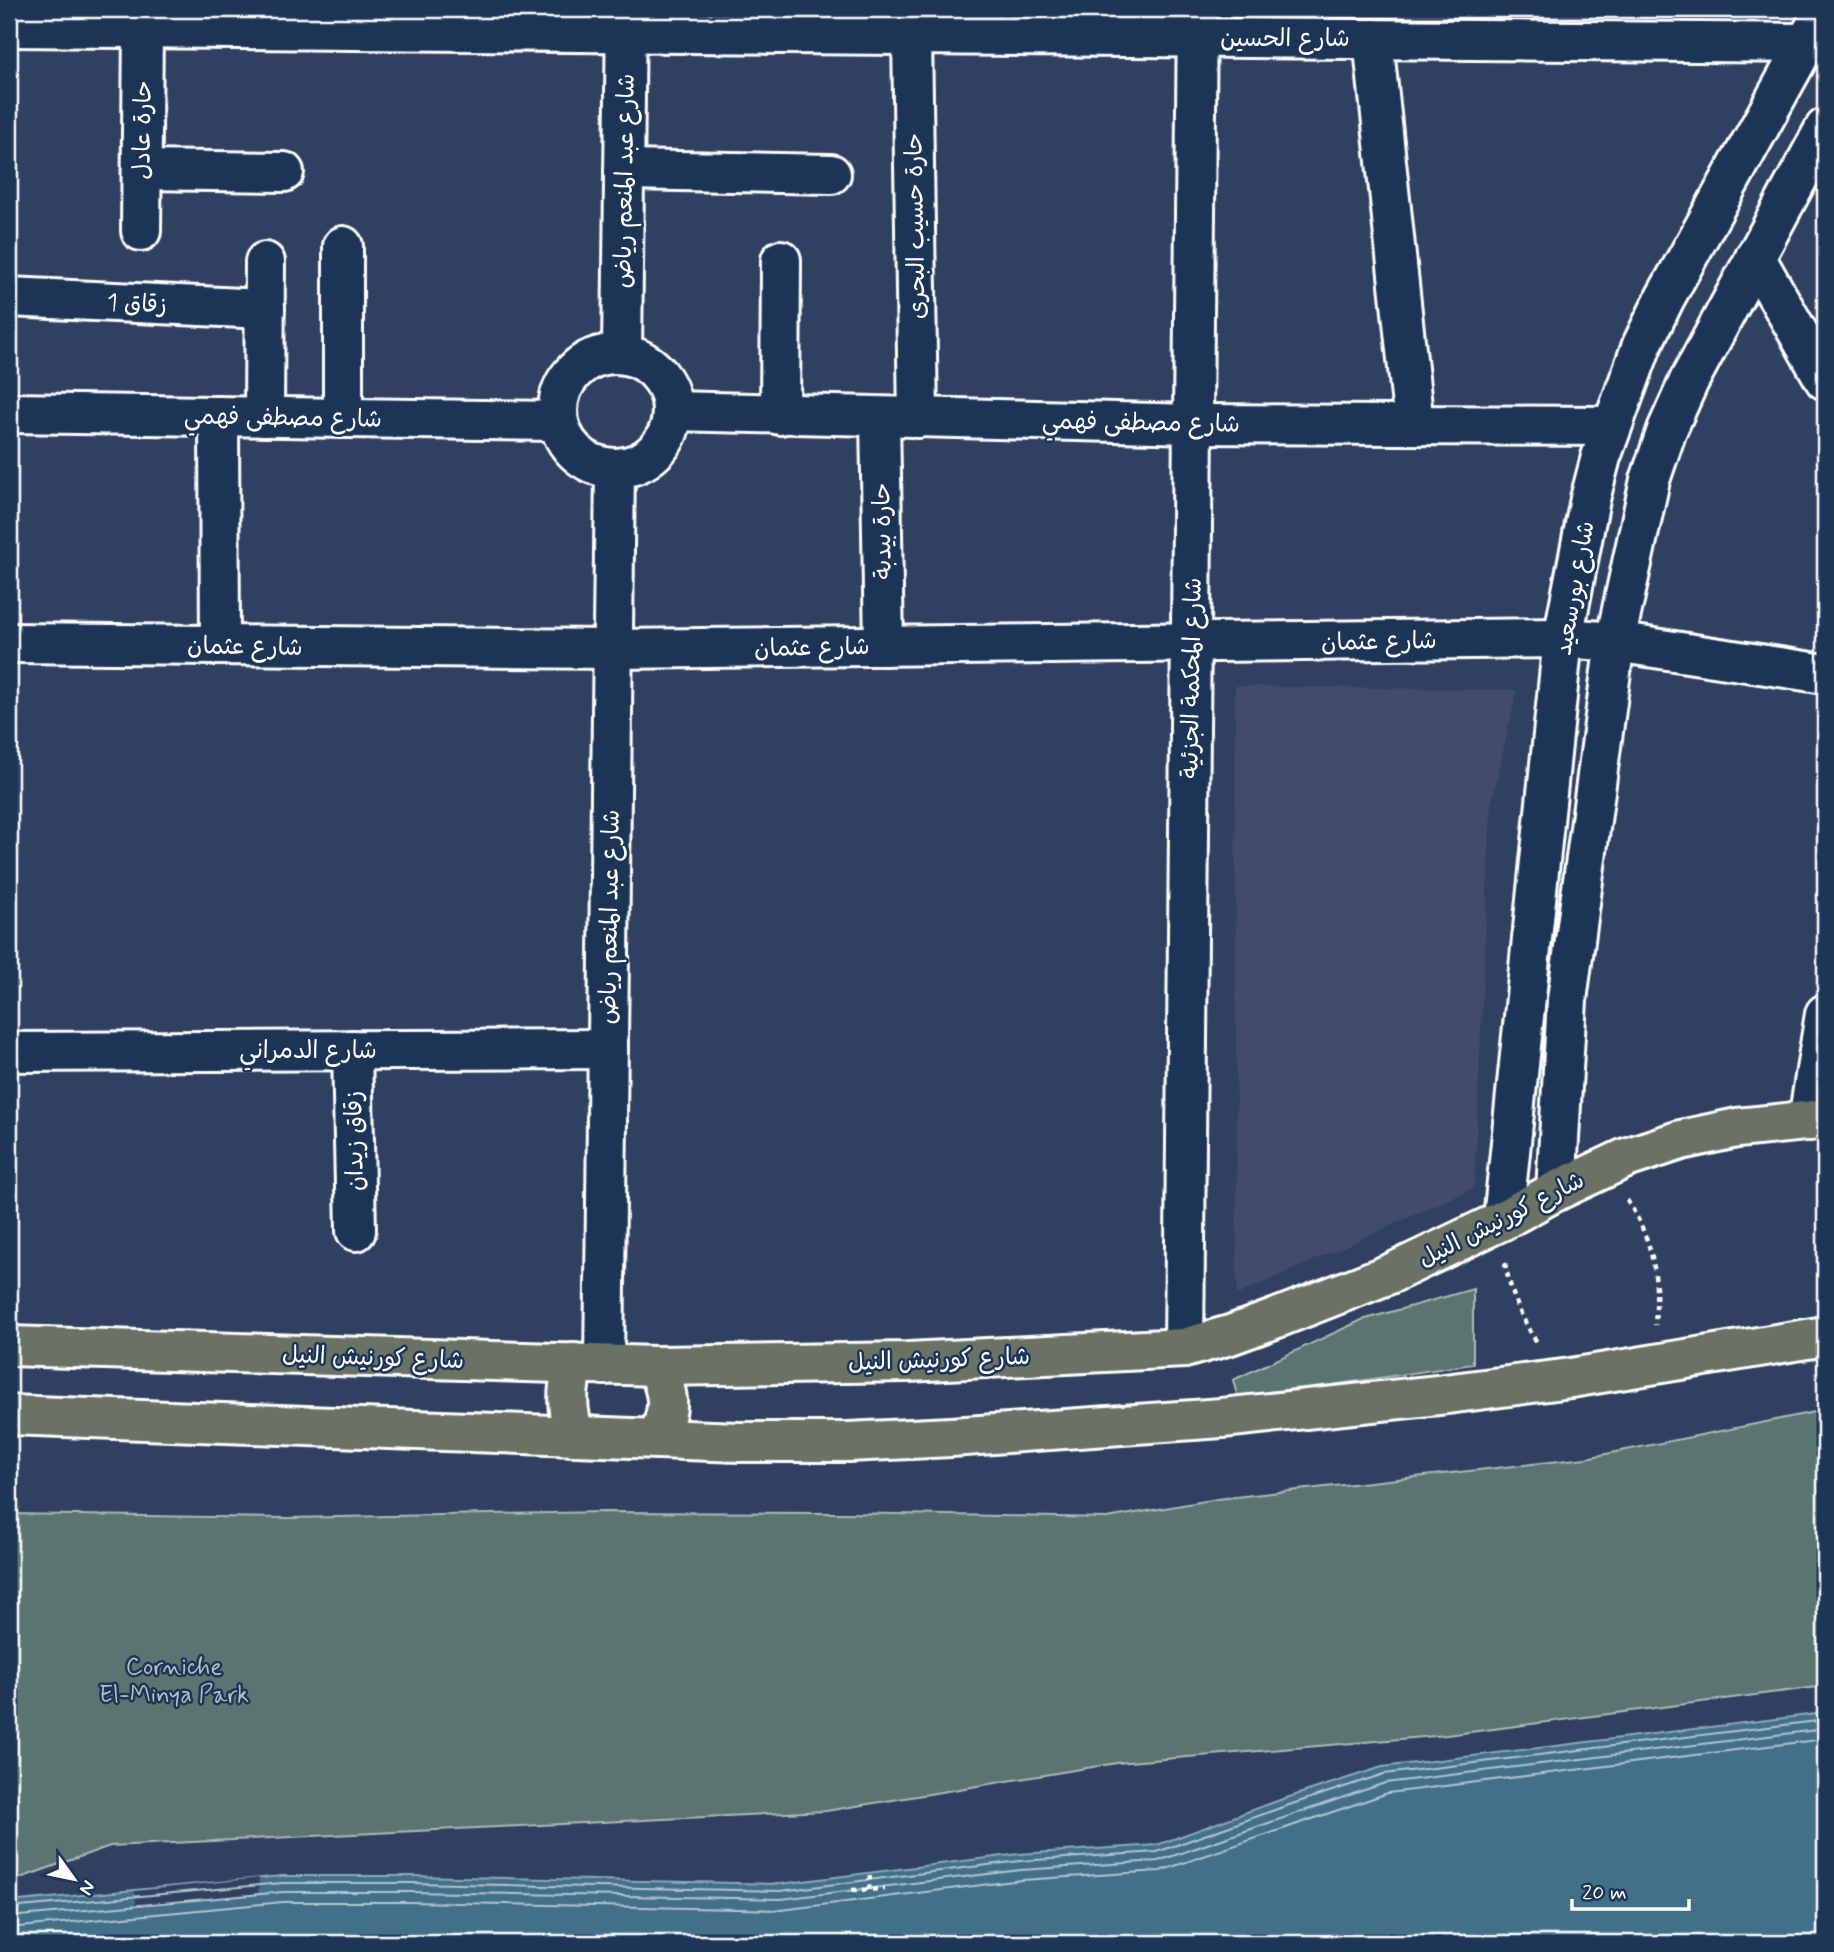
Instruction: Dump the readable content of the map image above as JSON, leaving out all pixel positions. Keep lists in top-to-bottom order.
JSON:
{
  "streets": {
    "main road": ["شارع كورنيش النيل"],
    "street": [
      "شارع الحسين",
      "حارة عادل",
      "شارع عبد المنعم رياض",
      "حارة حسيب البحرى",
      "زقاق 1",
      "شارع مصطفى فهمي",
      "حارة بيدبة",
      "شارع بورسعيد",
      "شارع عثمان",
      "شارع المحكمة الجزئية",
      "شارع الدمراني",
      "زقاق زيدان"
    ]
  },
  "crossings": [
    ["شارع الحسين", "حارة عادل"],
    ["شارع الحسين", "شارع عبد المنعم رياض"],
    ["شارع الحسين", "حارة حسيب البحرى"],
    ["شارع الحسين", "شارع بورسعيد"],
    ["شارع الحسين", "شارع المحكمة الجزئية"],
    ["شارع عبد المنعم رياض", "شارع مصطفى فهمي"],
    ["شارع عبد المنعم رياض", "شارع عثمان"],
    ["شارع عبد المنعم رياض", "شارع الدمراني"],
    ["شارع عبد المنعم رياض", "شارع كورنيش النيل"],
    ["حارة حسيب البحرى", "شارع مصطفى فهمي"],
    ["شارع مصطفى فهمي", "حارة بيدبة"],
    ["شارع مصطفى فهمي", "شارع بورسعيد"],
    ["شارع مصطفى فهمي", "شارع المحكمة الجزئية"],
    ["حارة بيدبة", "شارع عثمان"],
    ["شارع بورسعيد", "شارع عثمان"],
    ["شارع بورسعيد", "شارع كورنيش النيل"],
    ["شارع عثمان", "شارع المحكمة الجزئية"],
    ["شارع المحكمة الجزئية", "شارع كورنيش النيل"],
    ["شارع الدمراني", "زقاق زيدان"]
  ],
  "parks": ["Corniche El-Minya Park"],
  "scale_bar": "20 m",
  "north": "bottom right"
}
